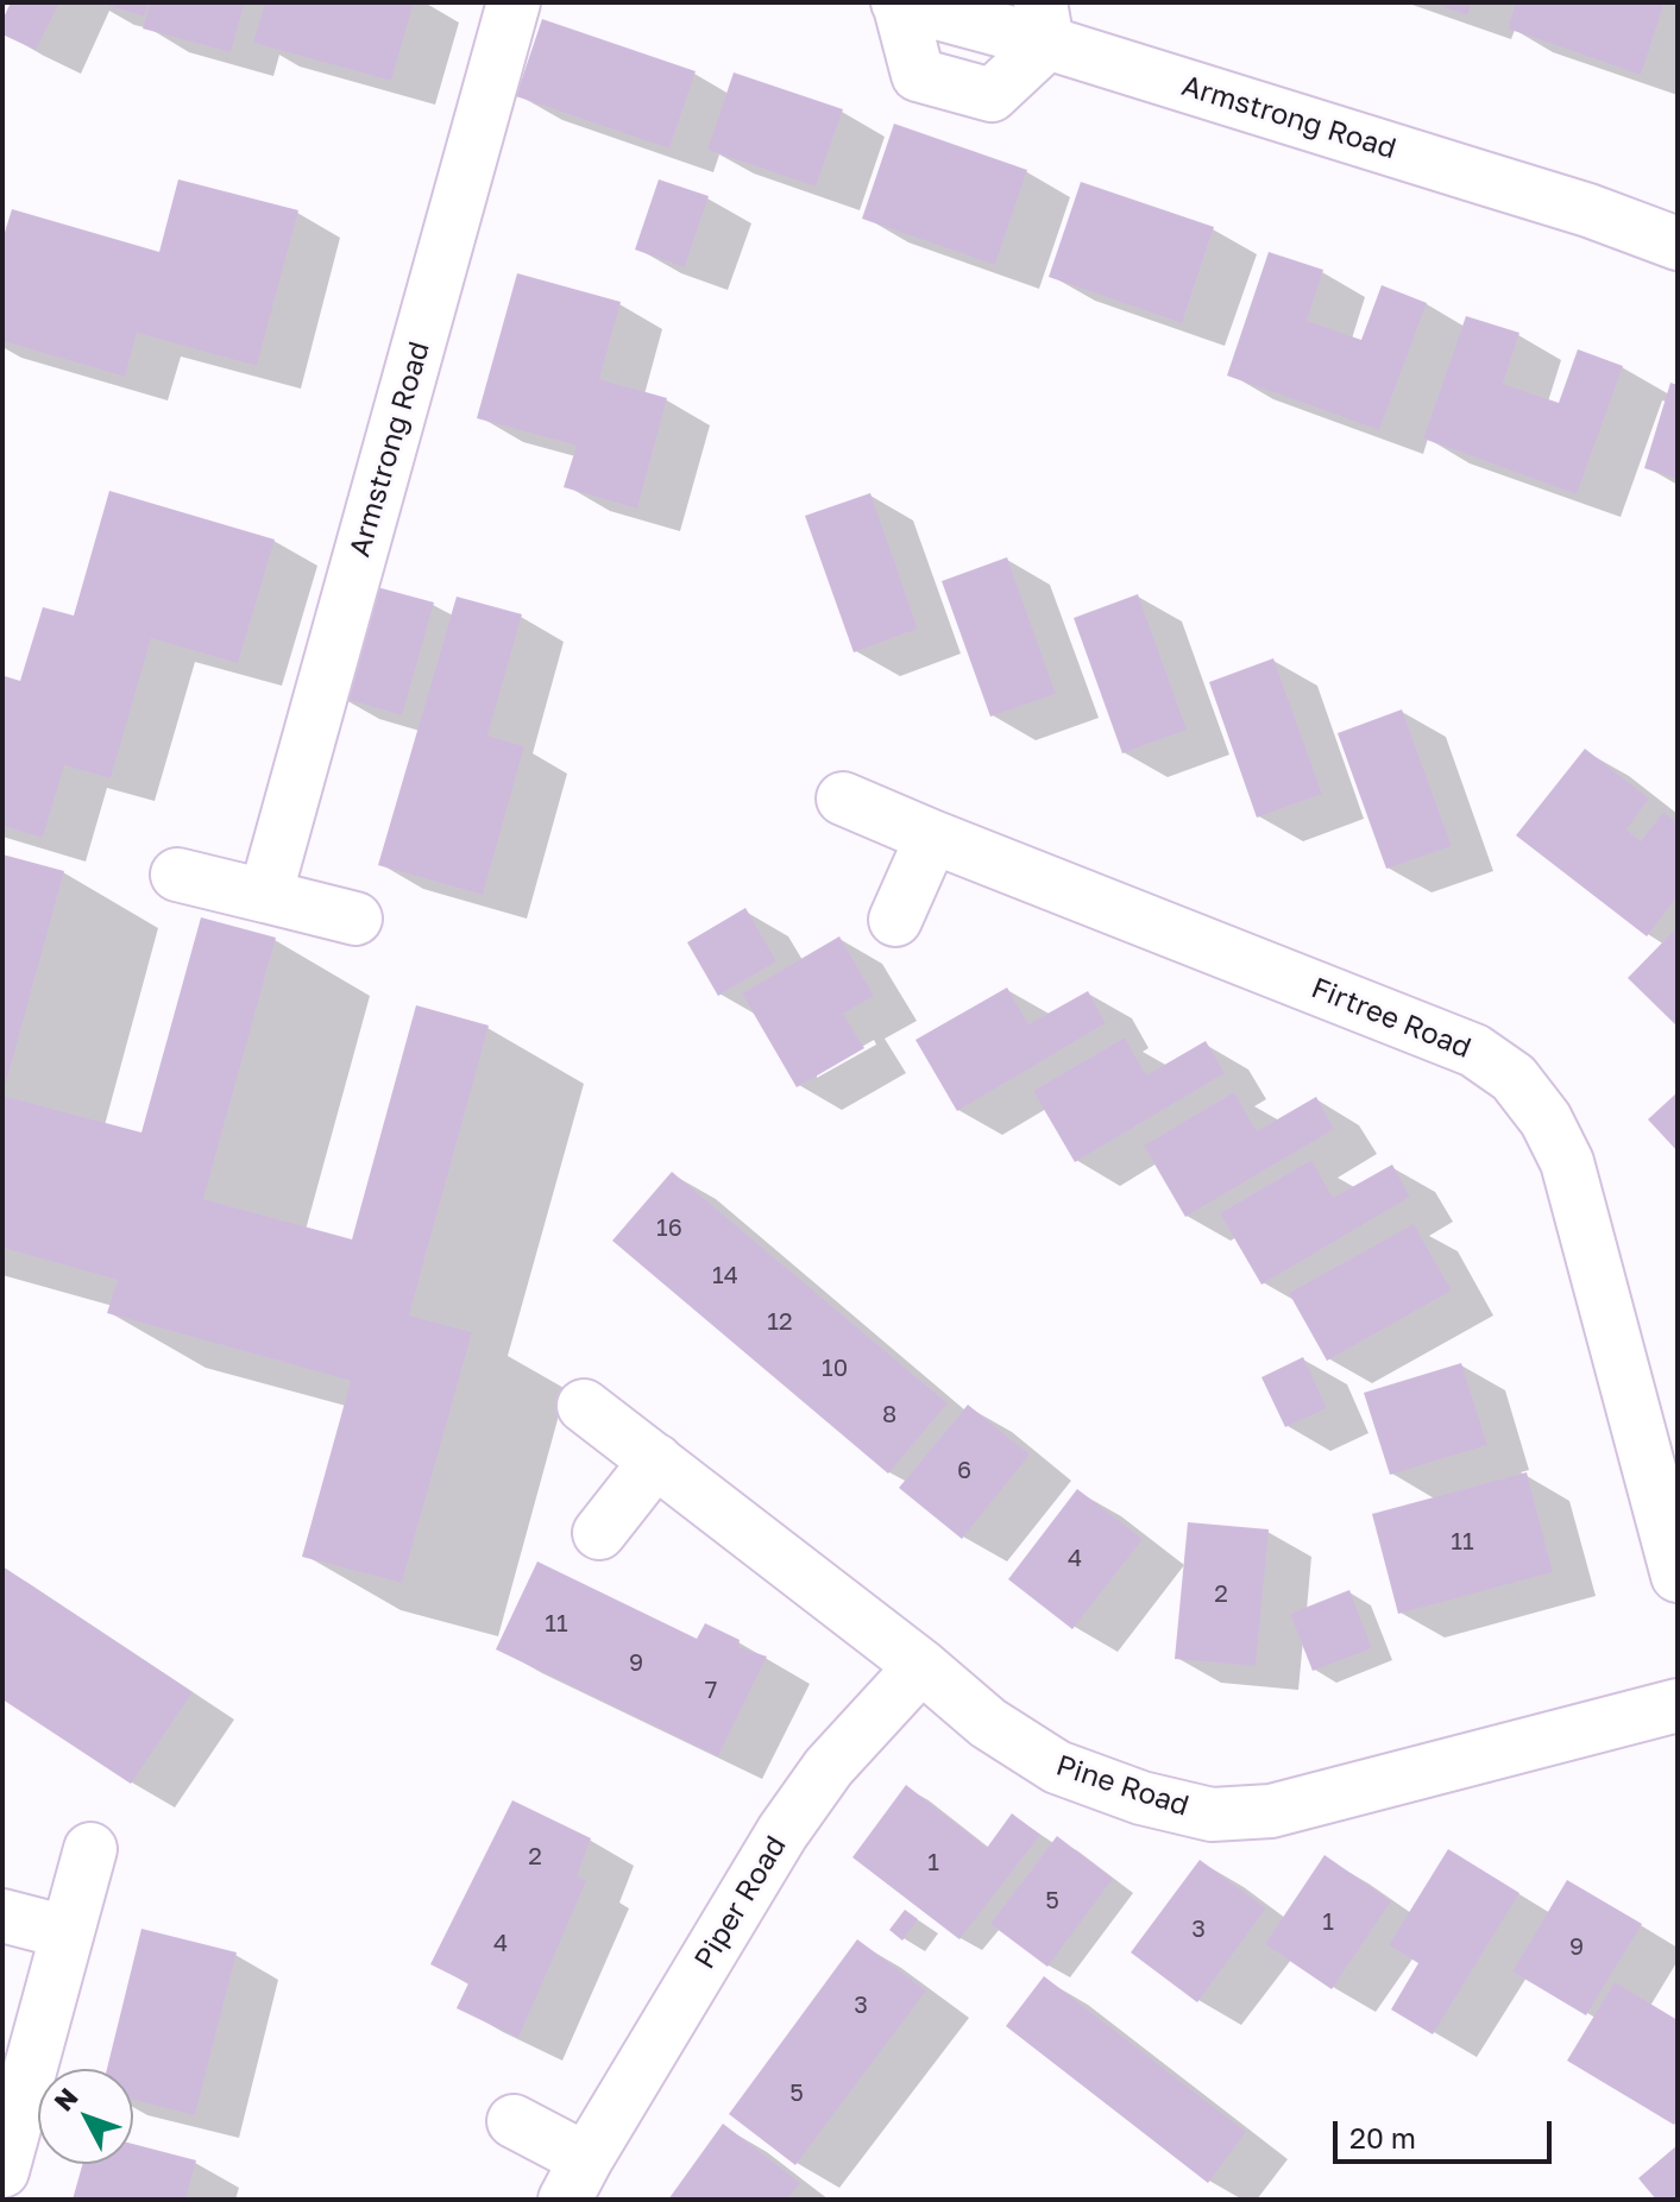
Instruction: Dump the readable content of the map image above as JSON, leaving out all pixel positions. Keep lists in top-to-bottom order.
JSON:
{
  "streets": {
    "street": [
      "Armstrong Road",
      "Firtree Road",
      "Pine Road",
      "Piper Road"
    ]
  },
  "crossings": [
    ["Pine Road", "Piper Road"]
  ],
  "house_numbers": [
    "16",
    "14",
    "12",
    "10",
    "8",
    "6",
    "11",
    "4",
    "2",
    "11",
    "9",
    "7",
    "2",
    "1",
    "5",
    "1",
    "3",
    "4",
    "9",
    "3",
    "5"
  ],
  "scale_bar": "20 m",
  "north": "top left"
}
